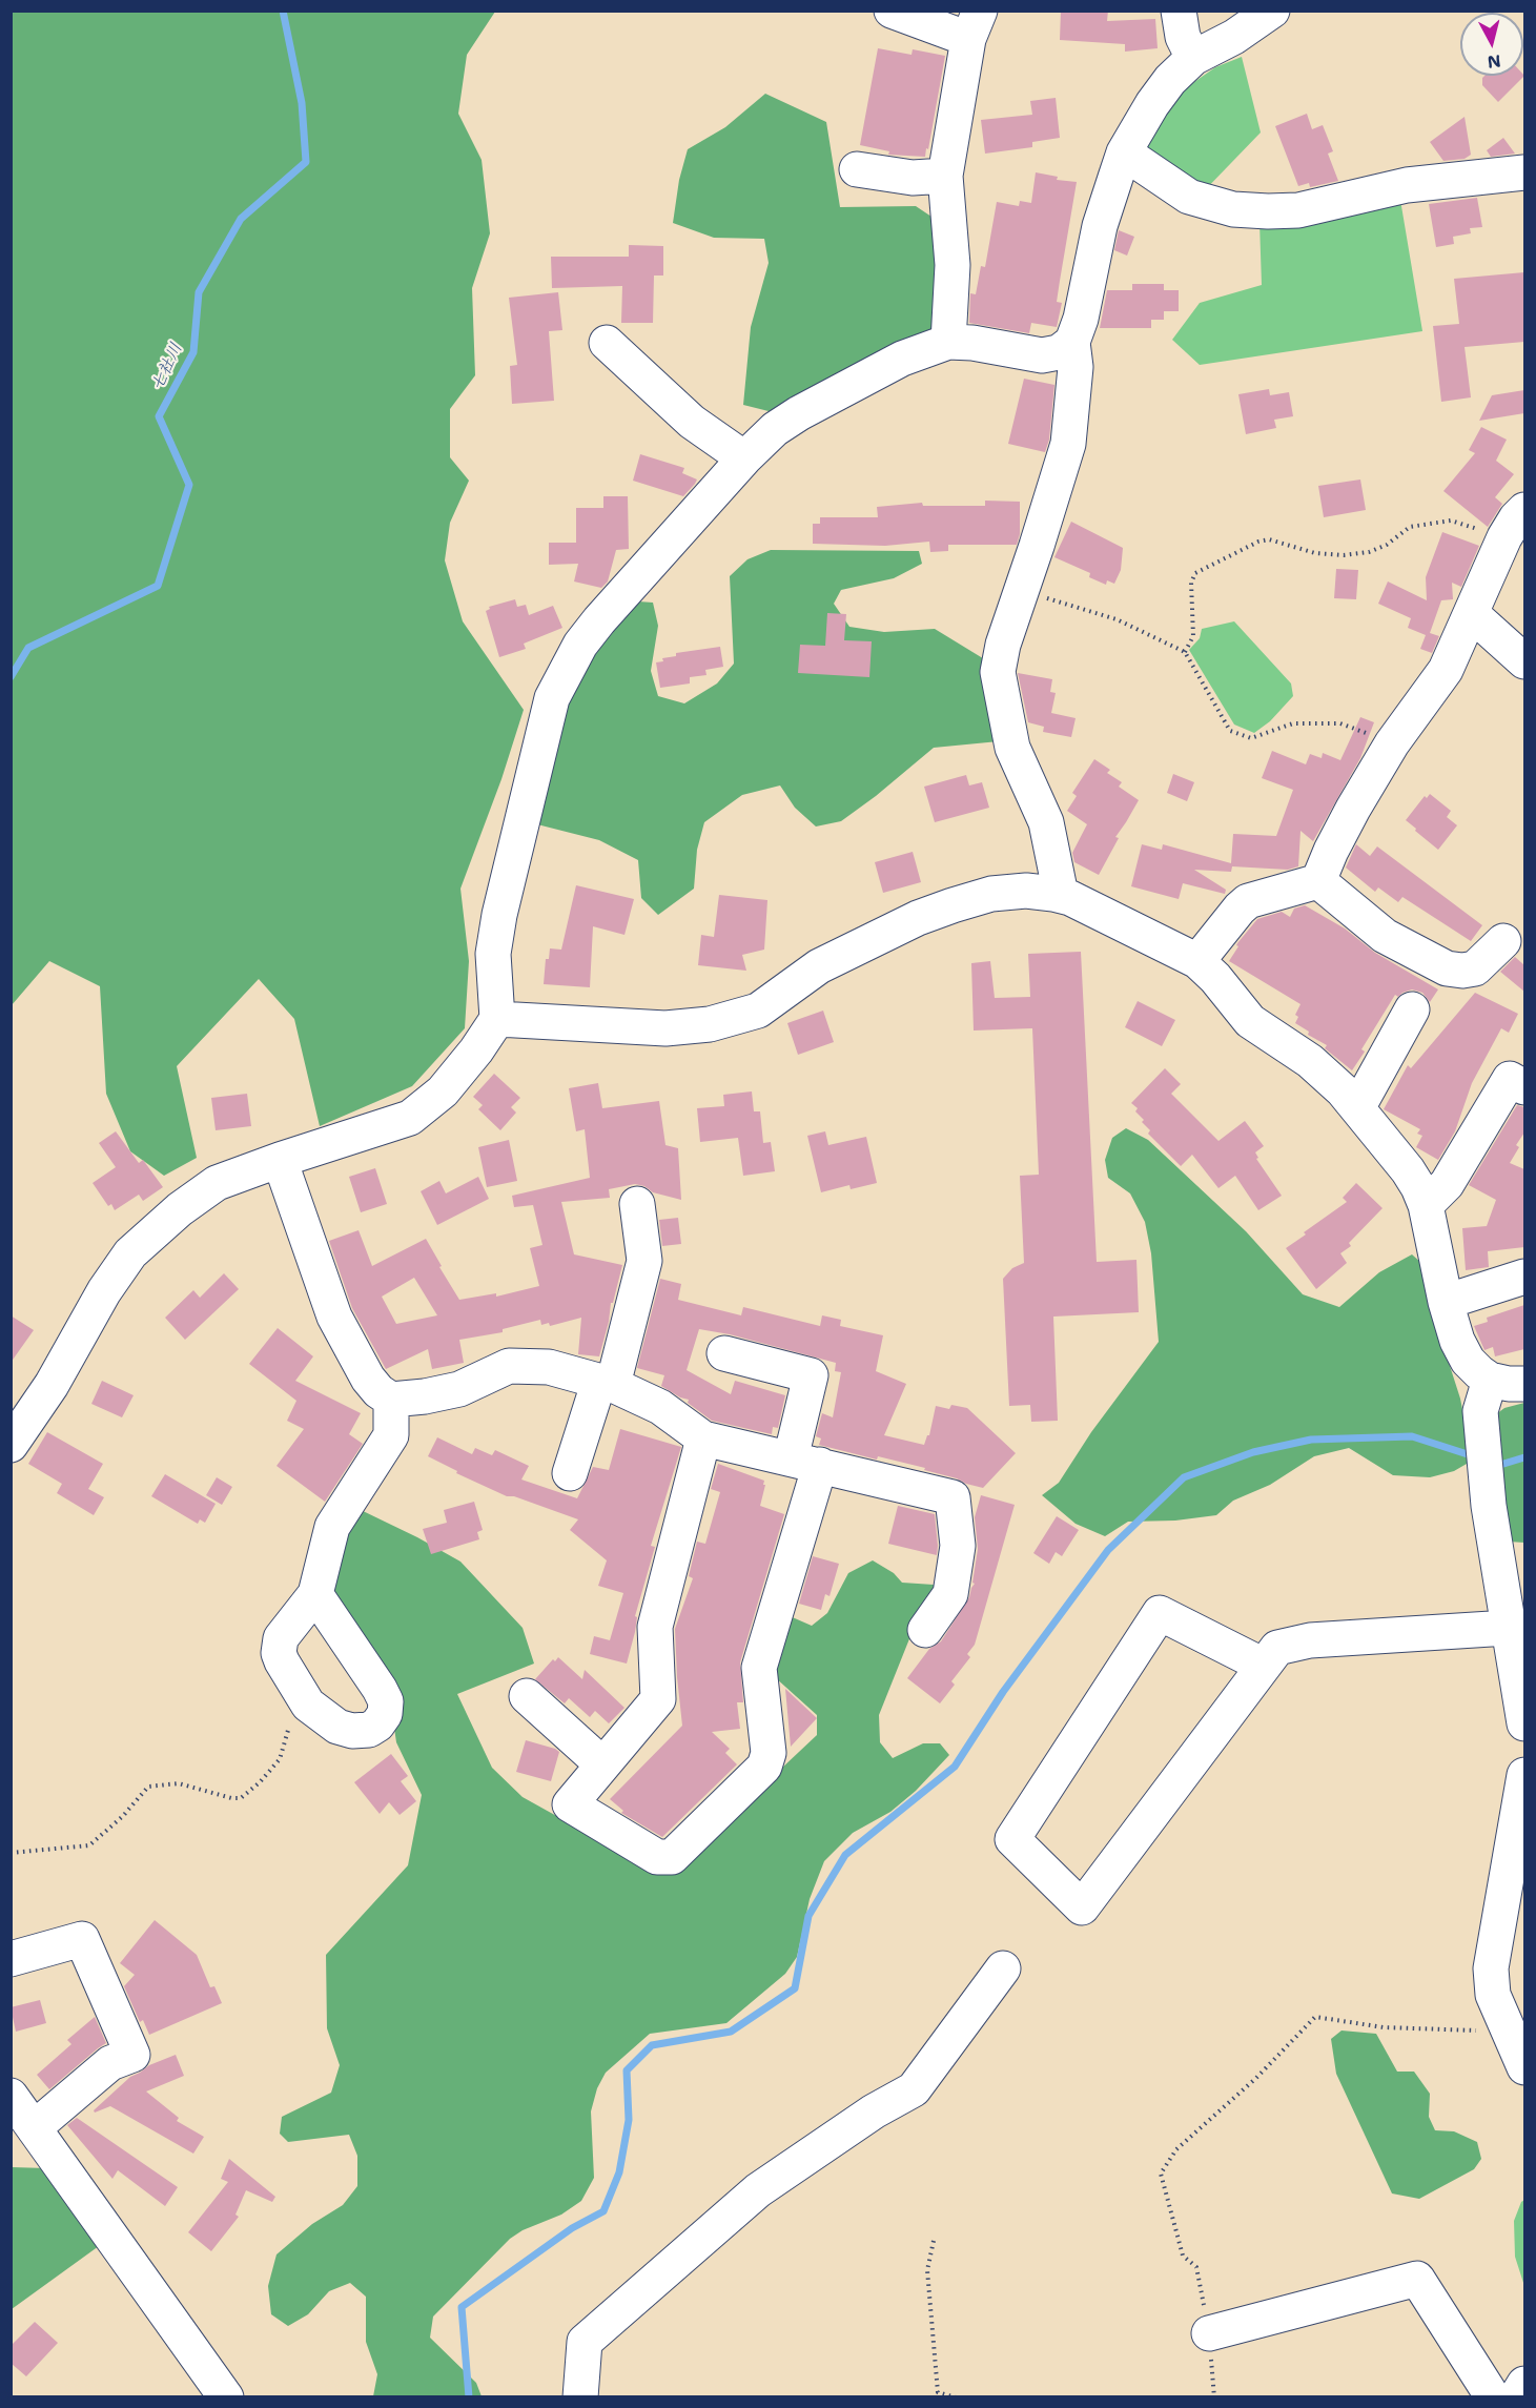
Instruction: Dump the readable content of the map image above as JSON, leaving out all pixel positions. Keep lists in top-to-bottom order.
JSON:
{
  "water": ["七社川"],
  "north": "bottom"
}
